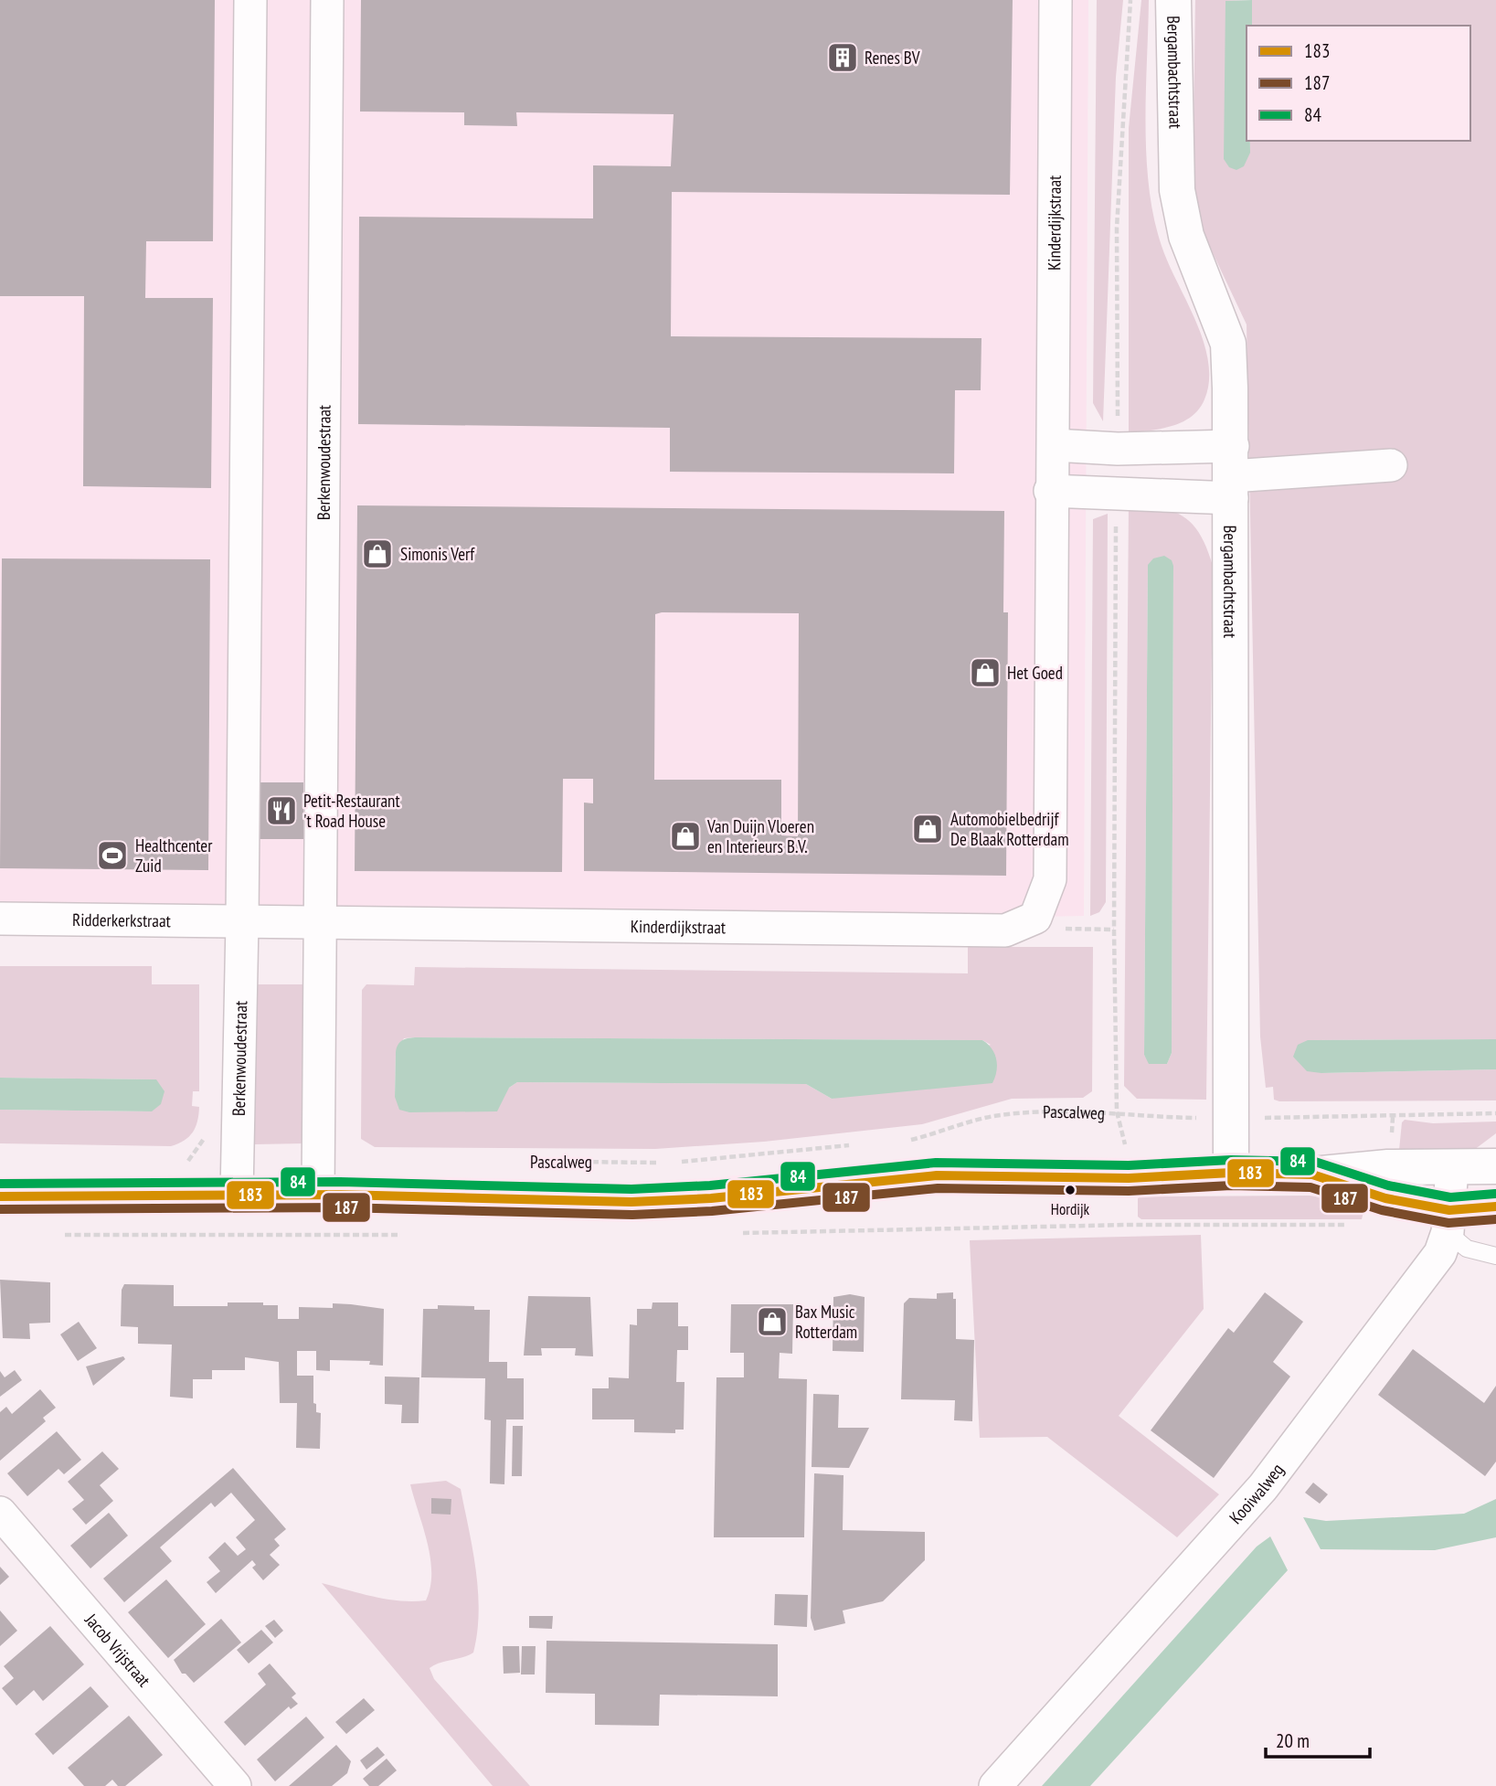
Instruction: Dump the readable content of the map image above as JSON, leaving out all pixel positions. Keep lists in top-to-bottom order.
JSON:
{
  "streets": {
    "street": [
      "Bergambachtstraat",
      "Kinderdijkstraat",
      "Berkenwoudestraat",
      "Ridderkerkstraat",
      "Kooiwalweg",
      "Jacob Vrijstraat"
    ],
    "path": ["Pascalweg"]
  },
  "crossings": [
    ["Kinderdijkstraat", "Berkenwoudestraat"],
    ["Berkenwoudestraat", "Ridderkerkstraat"]
  ],
  "places": {
    "building": ["Renes BV"],
    "shop": [
      "Simonis Verf",
      "Het Goed",
      "Automobielbedrijf De Blaak Rotterdam",
      "Van Duijn Vloeren en Interieurs B.V.",
      "Bax Music Rotterdam"
    ],
    "restaurant": ["Petit-Restaurant 't Road House"],
    "sports": ["Healthcenter Zuid"],
    "other": ["Hordijk"]
  },
  "lines": ["transit line 84", "transit line 183", "transit line 187"],
  "legend": ["183", "187", "84"],
  "scale_bar": "20 m"
}
